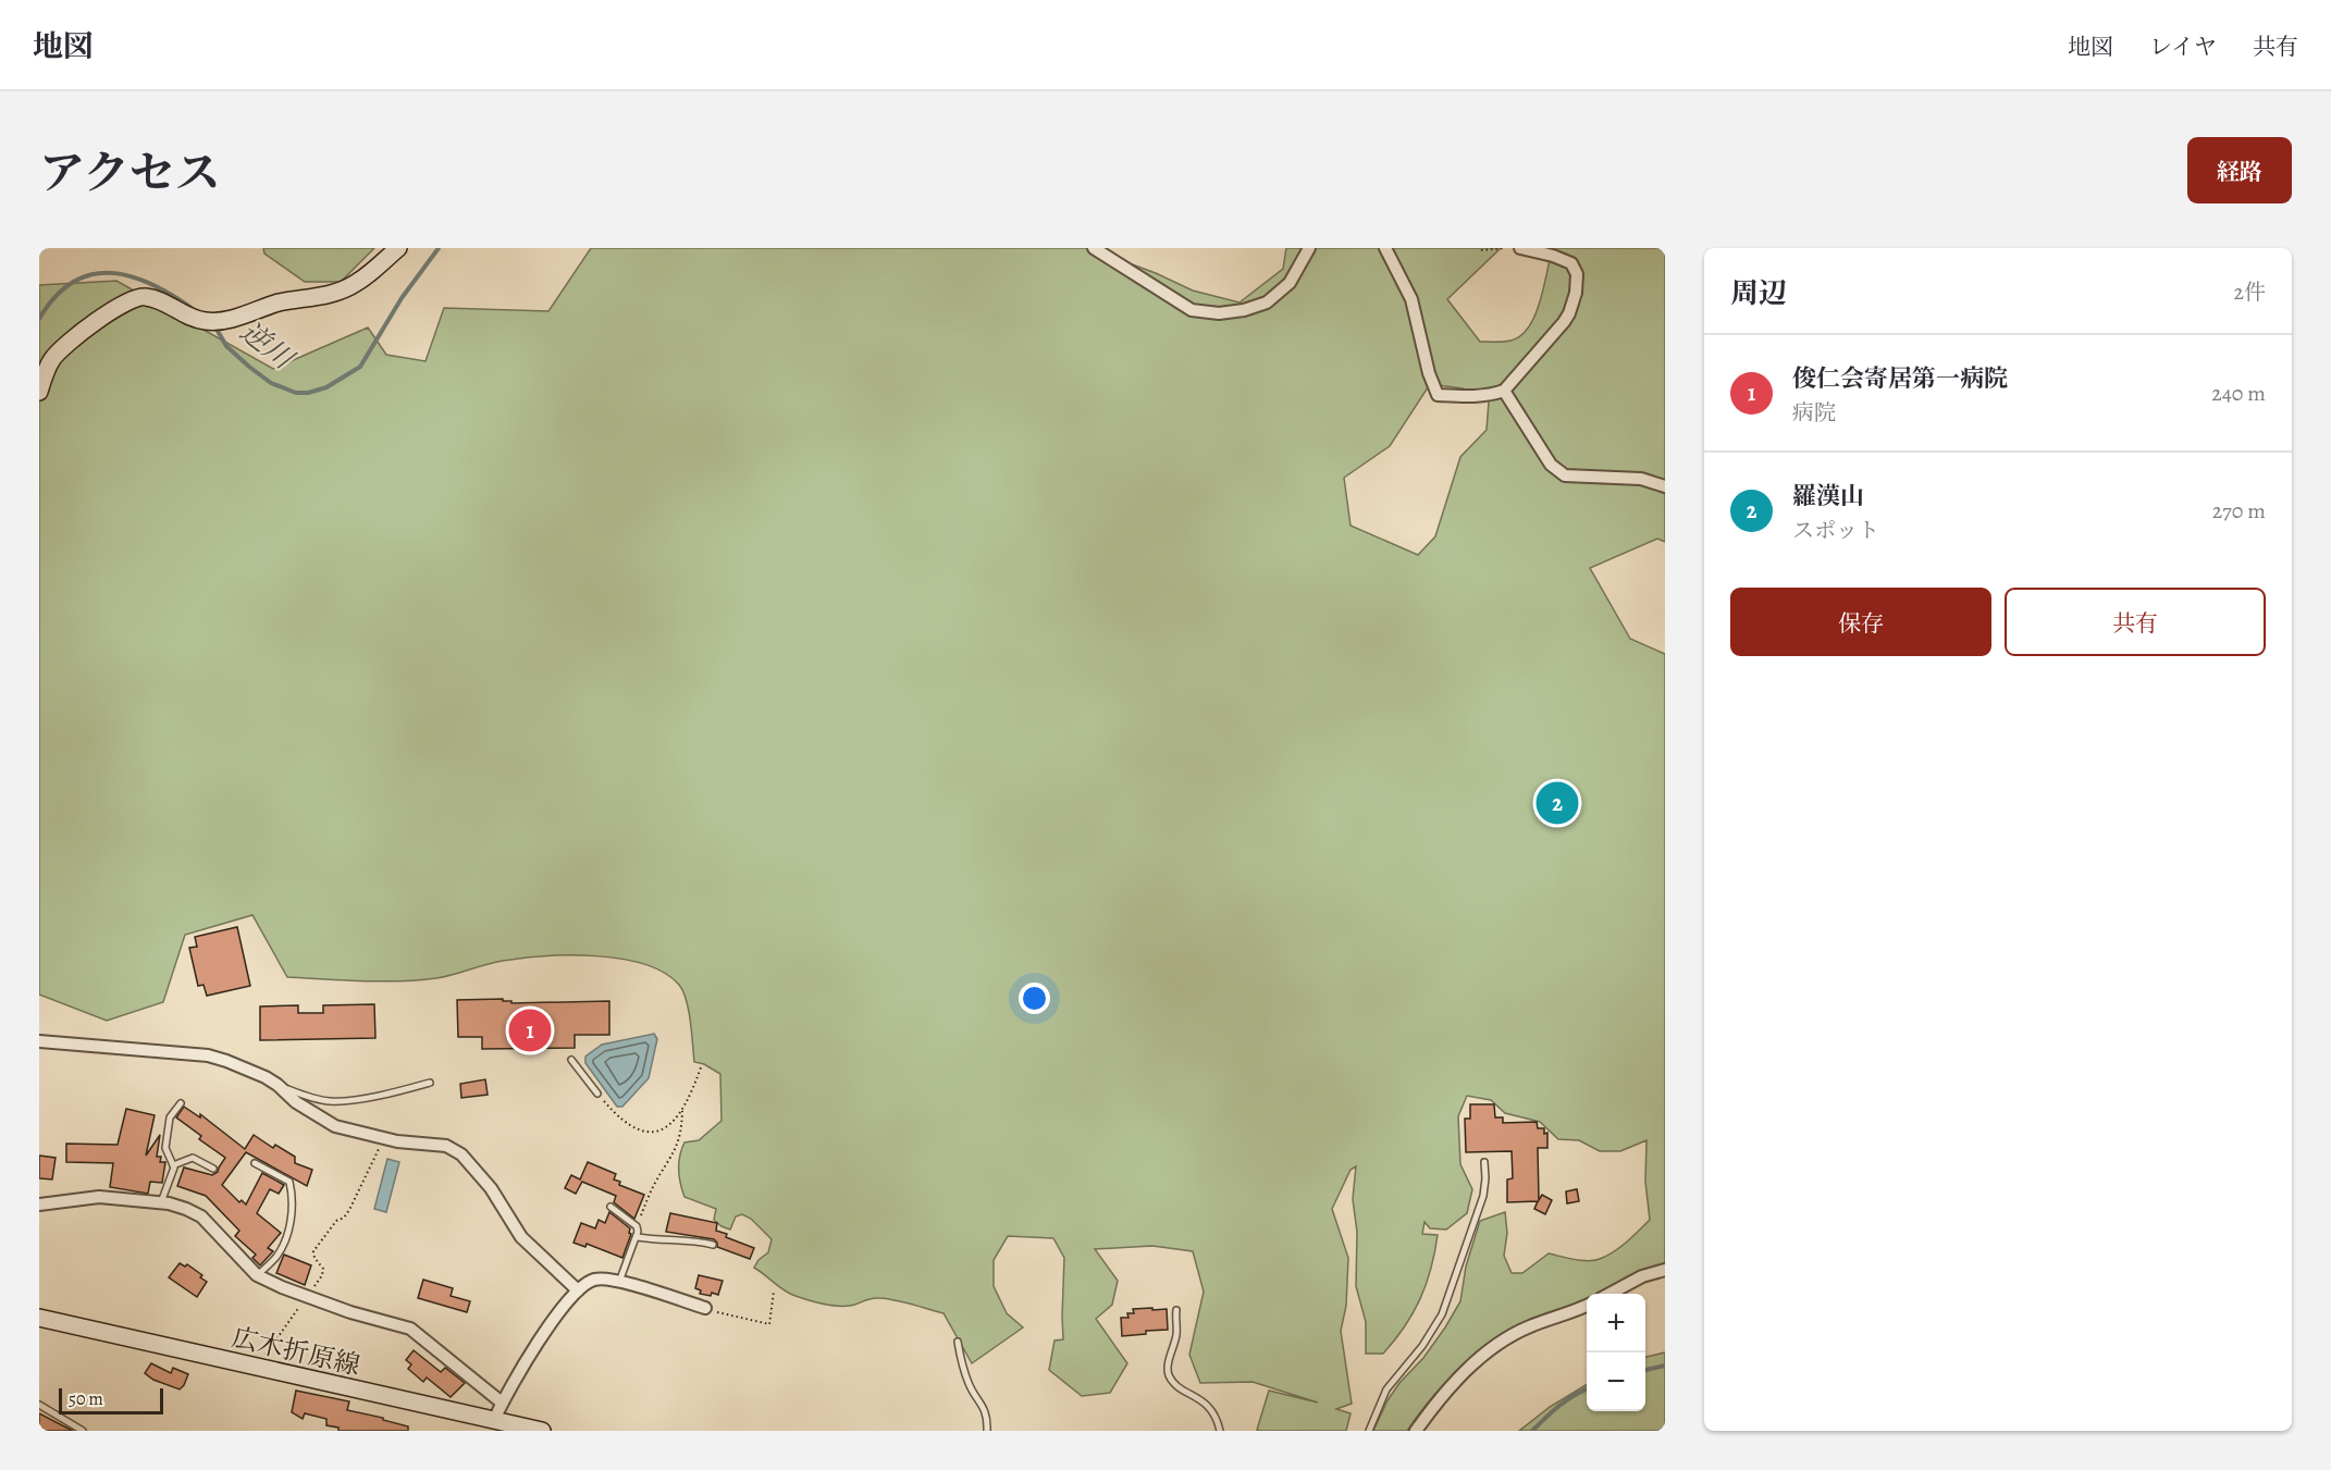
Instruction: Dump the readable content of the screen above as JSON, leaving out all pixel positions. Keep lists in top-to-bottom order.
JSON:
{
  "streets": {
    "main road": ["広木折原線"]
  },
  "water": ["逆川"],
  "scale_bar": "50 m",
  "page": {
    "header": "地図",
    "nav": ["地図", "レイヤ", "共有"],
    "title": "アクセス",
    "buttons": [
      "経路",
      ["保存", "共有"]
    ],
    "heading": ["周辺", "2件"],
    "list": [
      {
        "mark": "1",
        "name": "俊仁会寄居第一病院",
        "note": "病院",
        "value": "240 m"
      },
      {
        "mark": "2",
        "name": "羅漢山",
        "note": "スポット",
        "value": "270 m"
      }
    ],
    "pins": ["2", "1"],
    "map_buttons": ["+", "−"],
    "scale": "50 m"
  }
}
